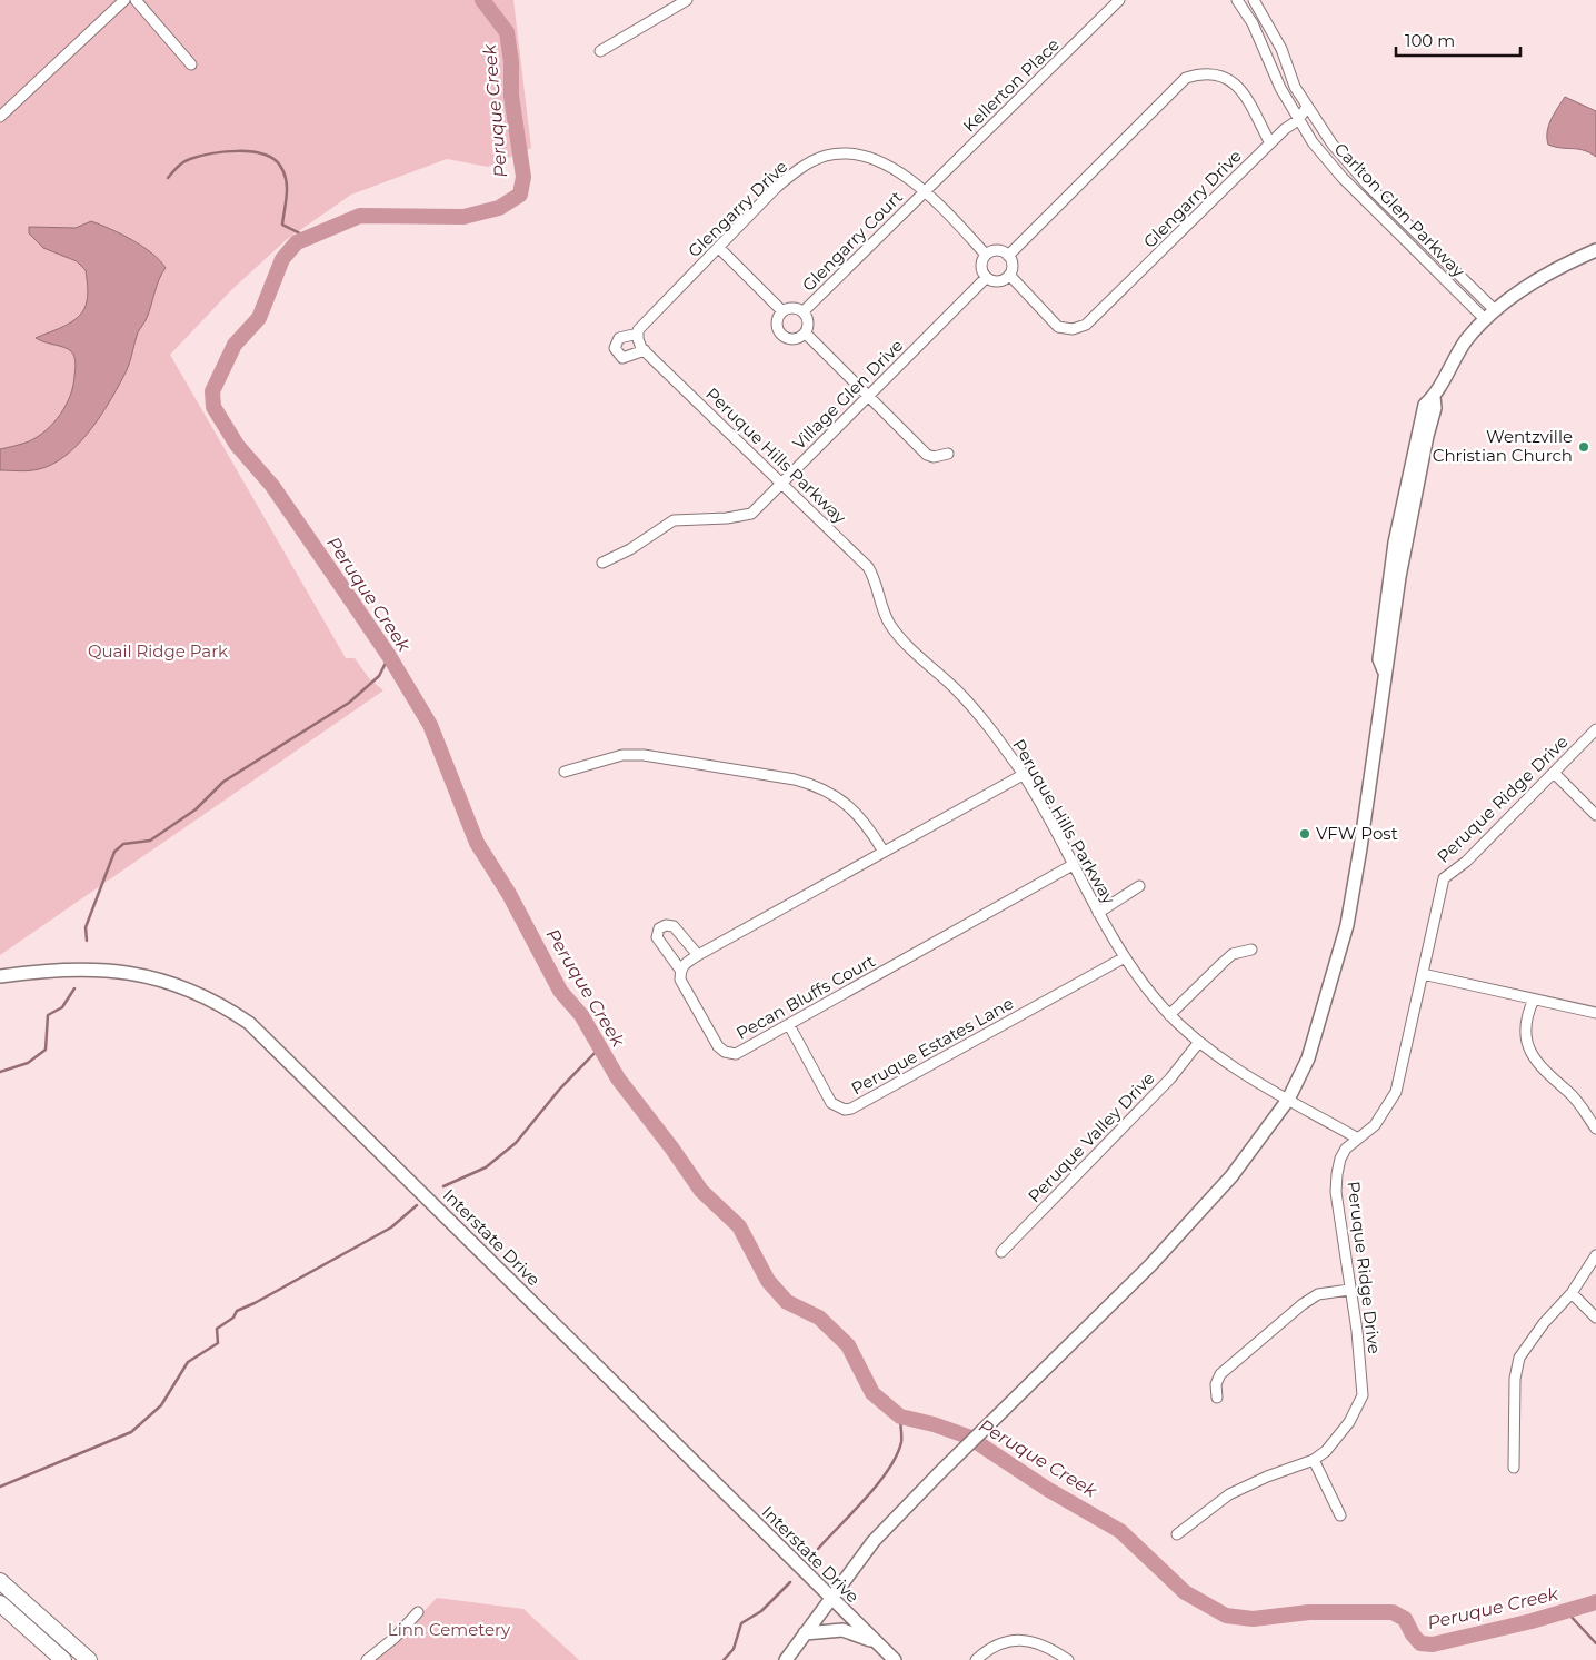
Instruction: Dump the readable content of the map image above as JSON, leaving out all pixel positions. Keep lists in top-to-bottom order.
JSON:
{
  "streets": {
    "main road": ["Interstate Drive"],
    "street": [
      "Kellerton Place",
      "Glengarry Drive",
      "Carlton Glen Parkway",
      "Glengarry Court",
      "Village Glen Drive",
      "Peruque Hills Parkway",
      "Peruque Ridge Drive",
      "Pecan Bluffs Court",
      "Peruque Estates Lane",
      "Peruque Valley Drive"
    ]
  },
  "crossings": [
    ["Kellerton Place", "Glengarry Drive"],
    ["Kellerton Place", "Glengarry Court"],
    ["Glengarry Drive", "Carlton Glen Parkway"],
    ["Glengarry Drive", "Glengarry Court"],
    ["Glengarry Drive", "Village Glen Drive"],
    ["Glengarry Drive", "Peruque Hills Parkway"],
    ["Village Glen Drive", "Peruque Hills Parkway"],
    ["Peruque Hills Parkway", "Peruque Ridge Drive"],
    ["Peruque Hills Parkway", "Pecan Bluffs Court"],
    ["Peruque Hills Parkway", "Peruque Estates Lane"],
    ["Peruque Hills Parkway", "Peruque Valley Drive"],
    ["Pecan Bluffs Court", "Peruque Estates Lane"]
  ],
  "water": ["Peruque Creek"],
  "parks": ["Quail Ridge Park", "Linn Cemetery"],
  "places": ["Wentzville Christian Church", "VFW Post"],
  "scale_bar": "100 m"
}
